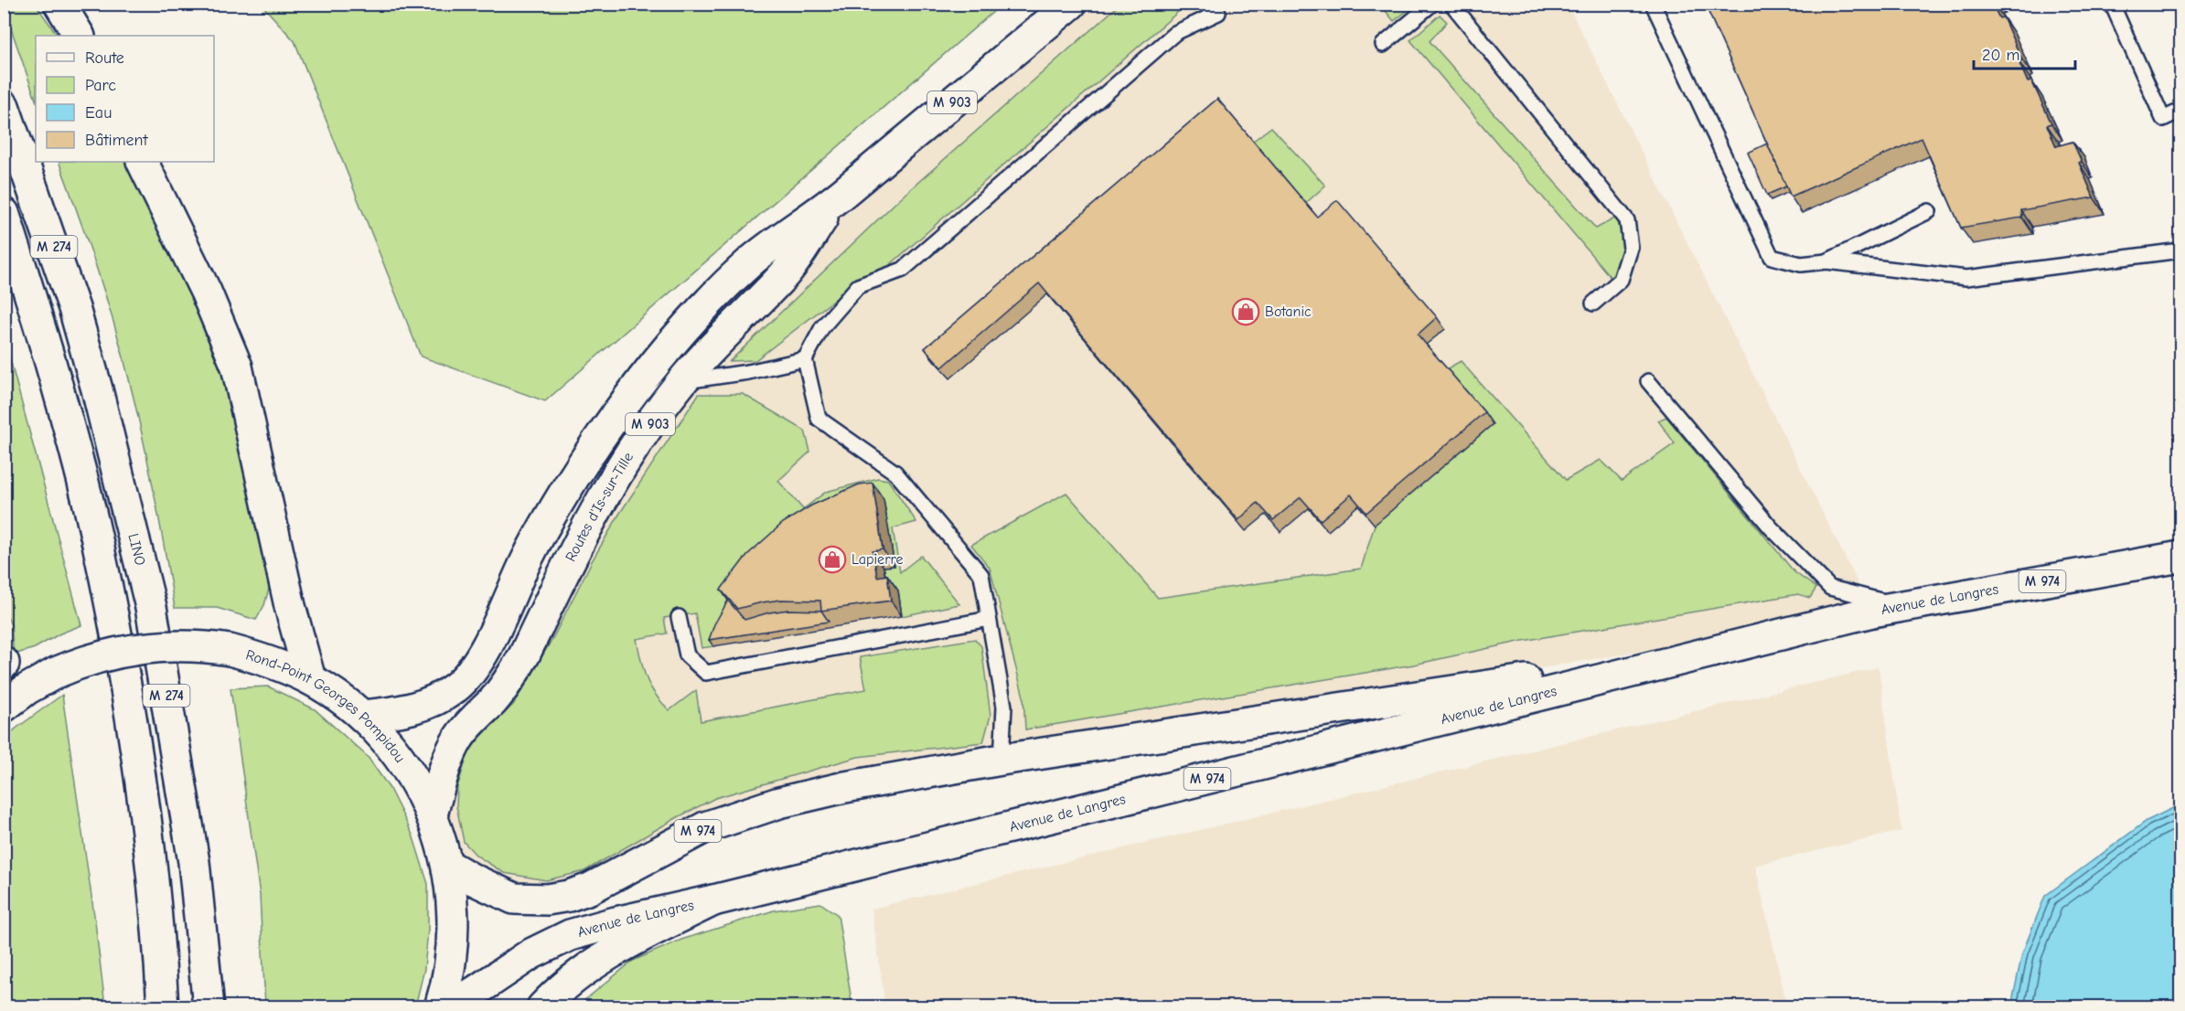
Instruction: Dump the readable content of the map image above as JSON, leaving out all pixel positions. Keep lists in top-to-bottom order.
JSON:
{
  "streets": {
    "main road": [
      "M 903",
      "M 274",
      "Routes d'Is-sur-Tille",
      "LINO",
      "M 974",
      "Avenue de Langres",
      "Rond-Point Georges Pompidou"
    ]
  },
  "crossings": [
    ["Routes d'Is-sur-Tille", "Rond-Point Georges Pompidou"],
    ["Avenue de Langres", "Rond-Point Georges Pompidou"]
  ],
  "places": {
    "shop": ["Botanic", "Lapierre"]
  },
  "legend": [
    "Route",
    "Parc",
    "Eau",
    "Bâtiment"
  ],
  "scale_bar": "20 m"
}
